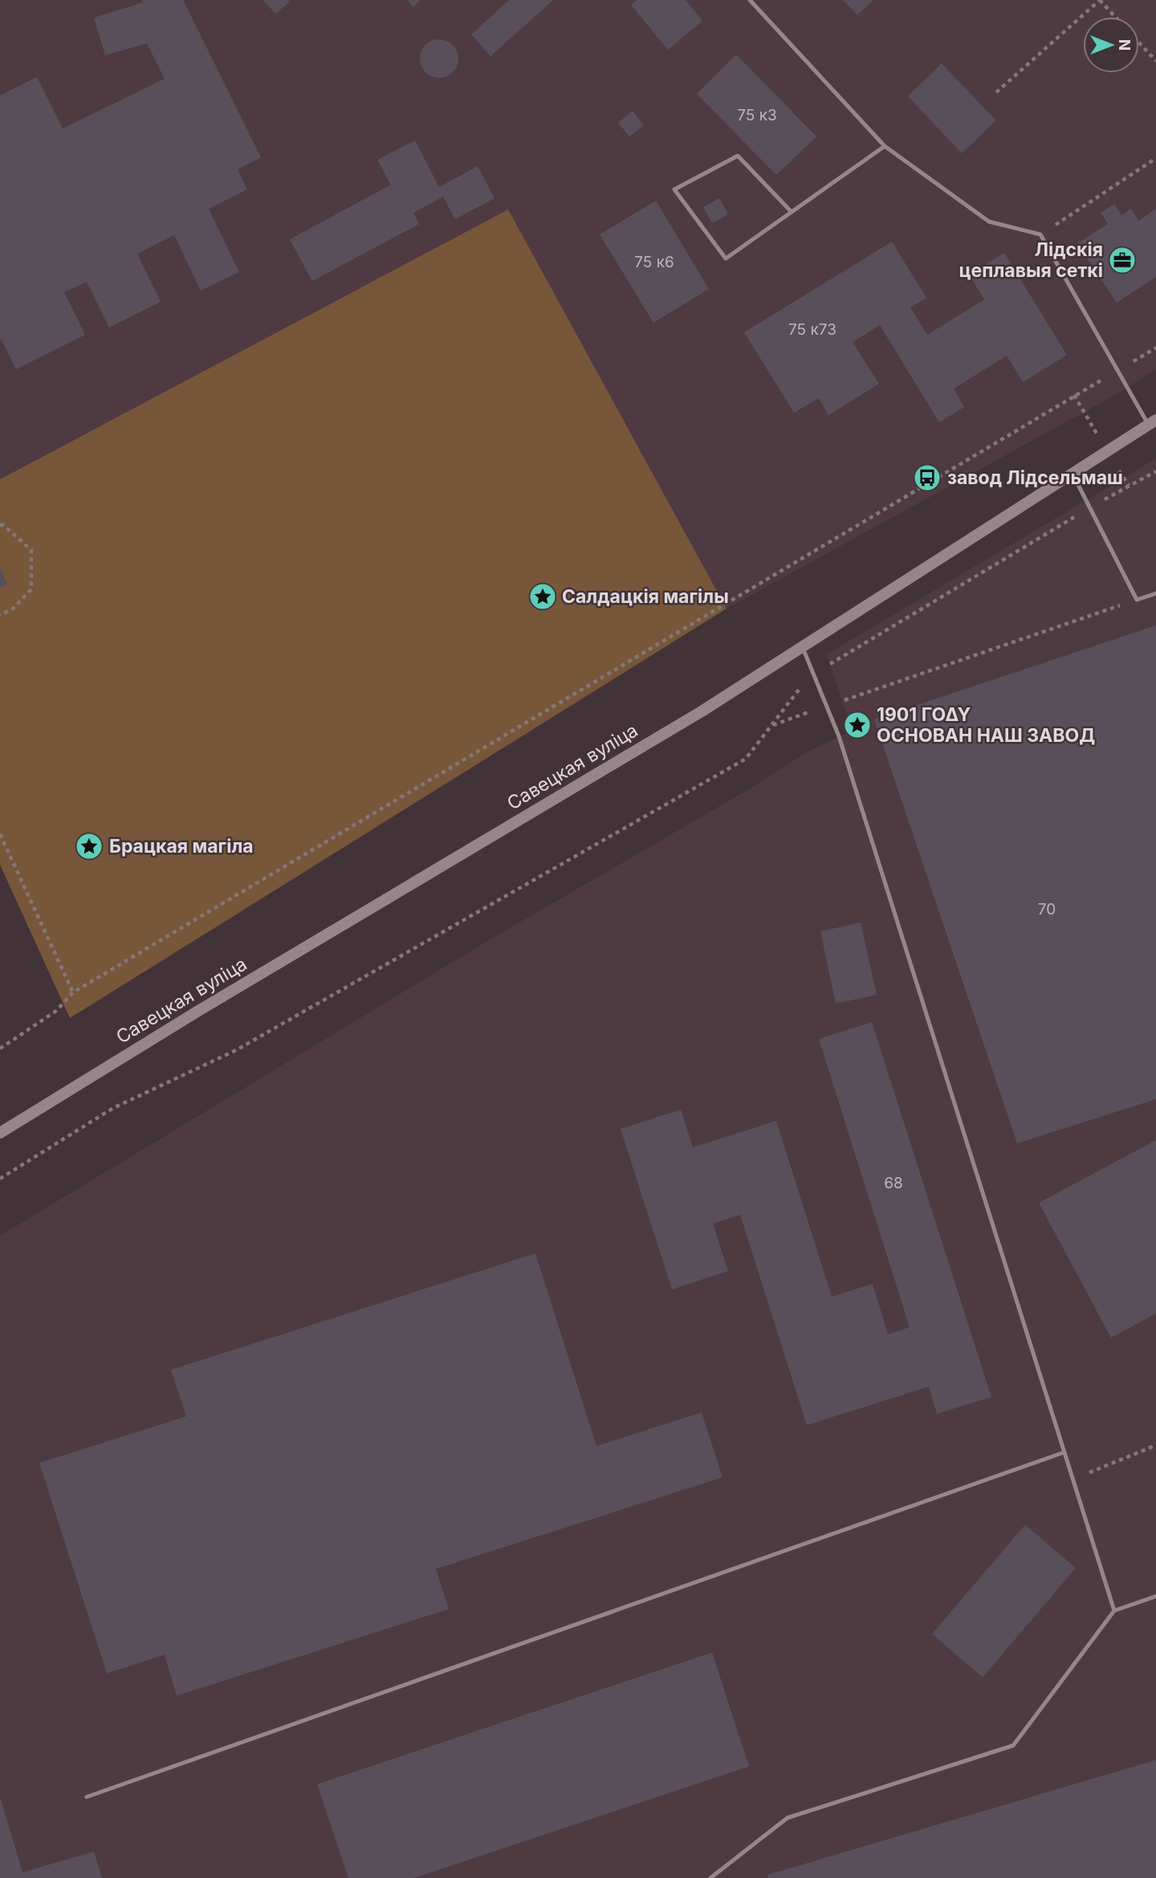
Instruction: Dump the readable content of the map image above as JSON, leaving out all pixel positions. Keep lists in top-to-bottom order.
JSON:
{
  "streets": {
    "main road": ["Савецкая вуліца"]
  },
  "places": {
    "office": ["Лідскія цеплавыя сеткі"],
    "bus stop": ["завод Лідсельмаш"],
    "place": ["Салдацкія магілы", "1901 ΓΟΔΥ ОСНОВАН НАШ ЗАВОД", "Брацкая магіла"]
  },
  "house_numbers": [
    "75 к3",
    "75 к6",
    "75 к73",
    "70",
    "68"
  ],
  "north": "right"
}
